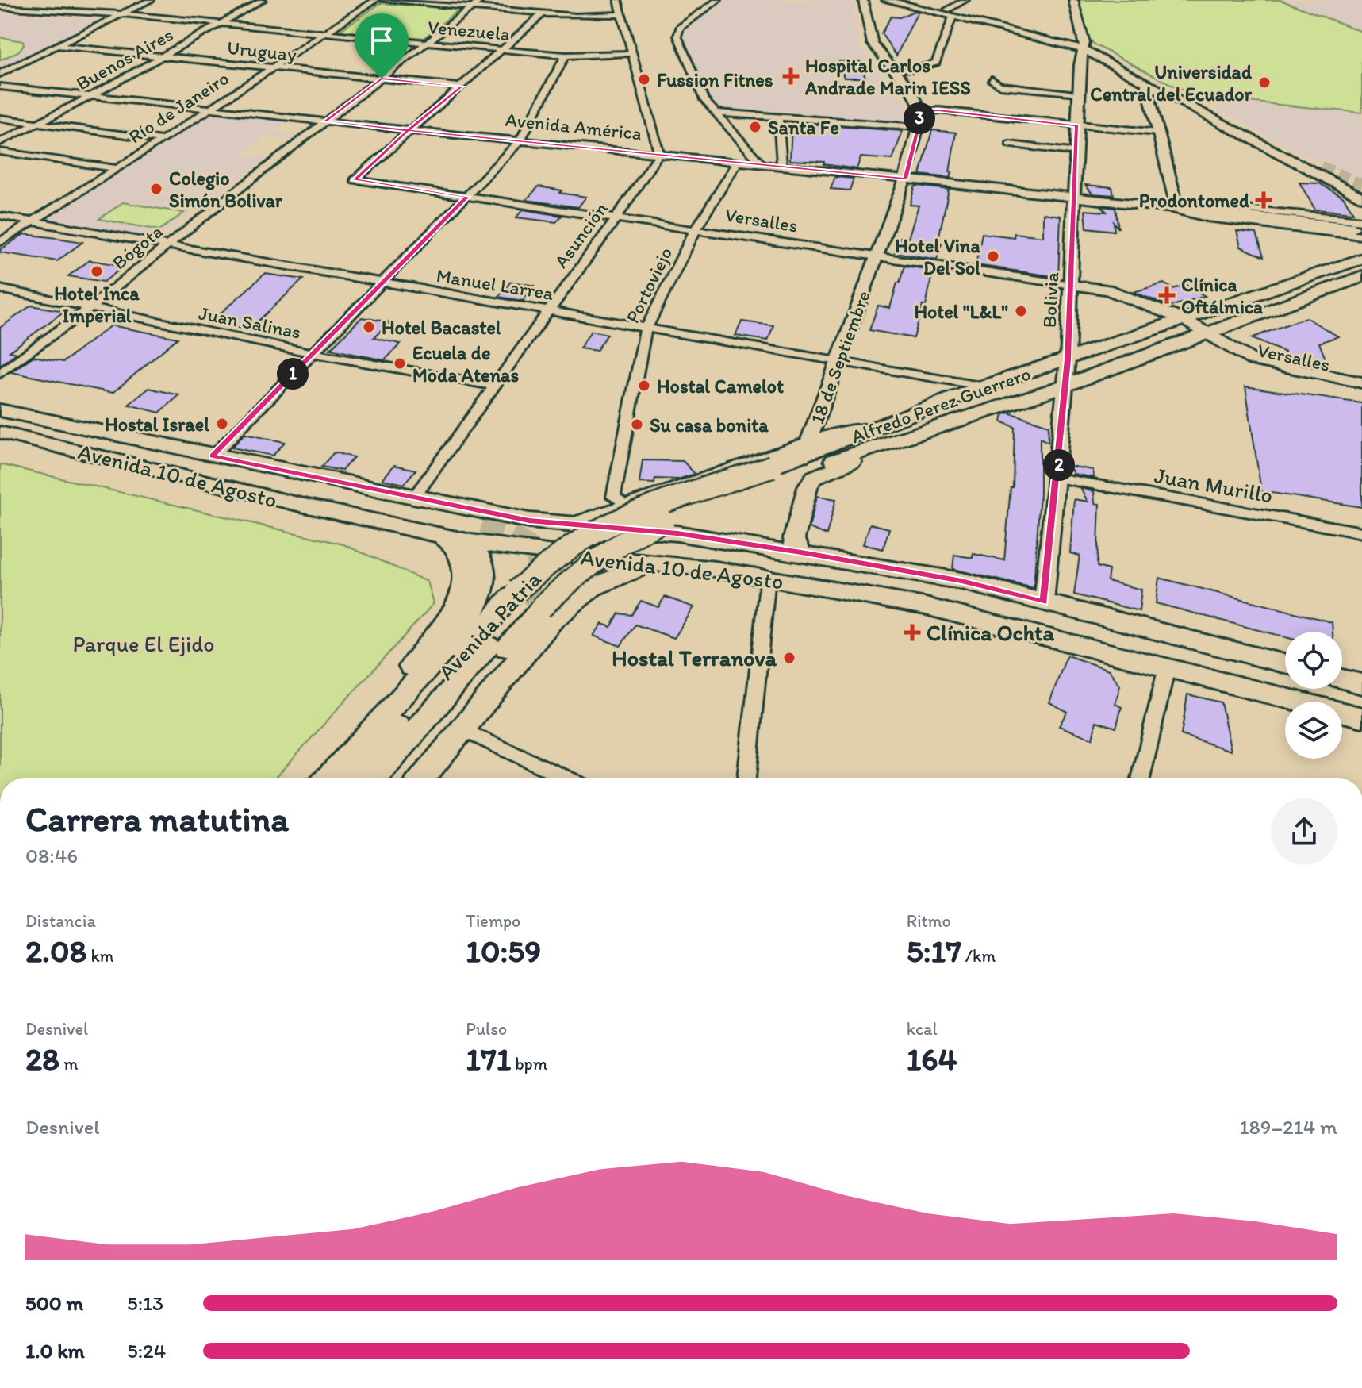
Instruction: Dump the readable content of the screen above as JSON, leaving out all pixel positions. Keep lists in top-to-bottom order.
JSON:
{
  "streets": {
    "main road": ["Alfredo Perez Guerrero", "Avenida 10 de Agosto", "Avenida Patria"],
    "street": [
      "Venezuela",
      "Uruguay",
      "Buenos Aires",
      "Río de Janeiro",
      "Avenida América",
      "Versalles",
      "Asunción",
      "Bógota",
      "Manuel Larrea",
      "Portoviejo",
      "Bolivia",
      "Juan Salinas",
      "18 de Septiembre",
      "Juan Murillo"
    ]
  },
  "crossings": [
    ["Venezuela", "Buenos Aires"],
    ["Venezuela", "Río de Janeiro"],
    ["Venezuela", "Bógota"],
    ["Uruguay", "Buenos Aires"],
    ["Uruguay", "Río de Janeiro"],
    ["Uruguay", "Bógota"],
    ["Buenos Aires", "Avenida América"],
    ["Río de Janeiro", "Avenida América"],
    ["Río de Janeiro", "Manuel Larrea"],
    ["Avenida América", "Versalles"],
    ["Avenida América", "Asunción"],
    ["Avenida América", "Bógota"],
    ["Avenida América", "Portoviejo"],
    ["Avenida América", "Bolivia"],
    ["Avenida América", "18 de Septiembre"],
    ["Versalles", "Asunción"],
    ["Versalles", "Portoviejo"],
    ["Versalles", "Bolivia"],
    ["Versalles", "18 de Septiembre"],
    ["Versalles", "Alfredo Perez Guerrero"],
    ["Asunción", "Manuel Larrea"],
    ["Asunción", "Juan Salinas"],
    ["Asunción", "Avenida 10 de Agosto"],
    ["Bógota", "Manuel Larrea"],
    ["Bógota", "Juan Salinas"],
    ["Manuel Larrea", "Portoviejo"],
    ["Manuel Larrea", "18 de Septiembre"],
    ["Manuel Larrea", "Alfredo Perez Guerrero"],
    ["Bolivia", "Alfredo Perez Guerrero"],
    ["Bolivia", "Avenida 10 de Agosto"],
    ["Bolivia", "Juan Murillo"],
    ["18 de Septiembre", "Alfredo Perez Guerrero"],
    ["Alfredo Perez Guerrero", "Avenida Patria"]
  ],
  "parks": ["Parque El Ejido"],
  "places": {
    "health": [
      "Hospital Carlos Andrade Marin IESS",
      "Prodontomed",
      "Clínica Oftálmica",
      "Clínica Ochta"
    ],
    "other": [
      "Fussion Fitnes",
      "Universidad Central del Ecuador",
      "Santa Fe",
      "Colegio Simón Bolivar",
      "Hotel Vina Del Sol",
      "Hotel Inca Imperial",
      "Hotel \"L&L\"",
      "Hotel Bacastel",
      "Ecuela de Moda Atenas",
      "Hostal Camelot",
      "Hostal Israel",
      "Su casa bonita",
      "Hostal Terranova"
    ]
  },
  "page": {
    "pins": ["3", "1", "2"],
    "heading": ["Carrera matutina", "08:46"],
    "stats": [
      ["Distancia", "2.08 km"],
      ["Tiempo", "10:59"],
      ["Ritmo", "5:17 /km"],
      ["Desnivel", "28 m"],
      ["Pulso", "171 bpm"],
      ["kcal", "164"]
    ],
    "chart": ["Desnivel", "189–214 m"],
    "list": [
      {
        "name": "500 m",
        "note": "5:13"
      },
      {
        "name": "1.0 km",
        "note": "5:24"
      }
    ]
  }
}
